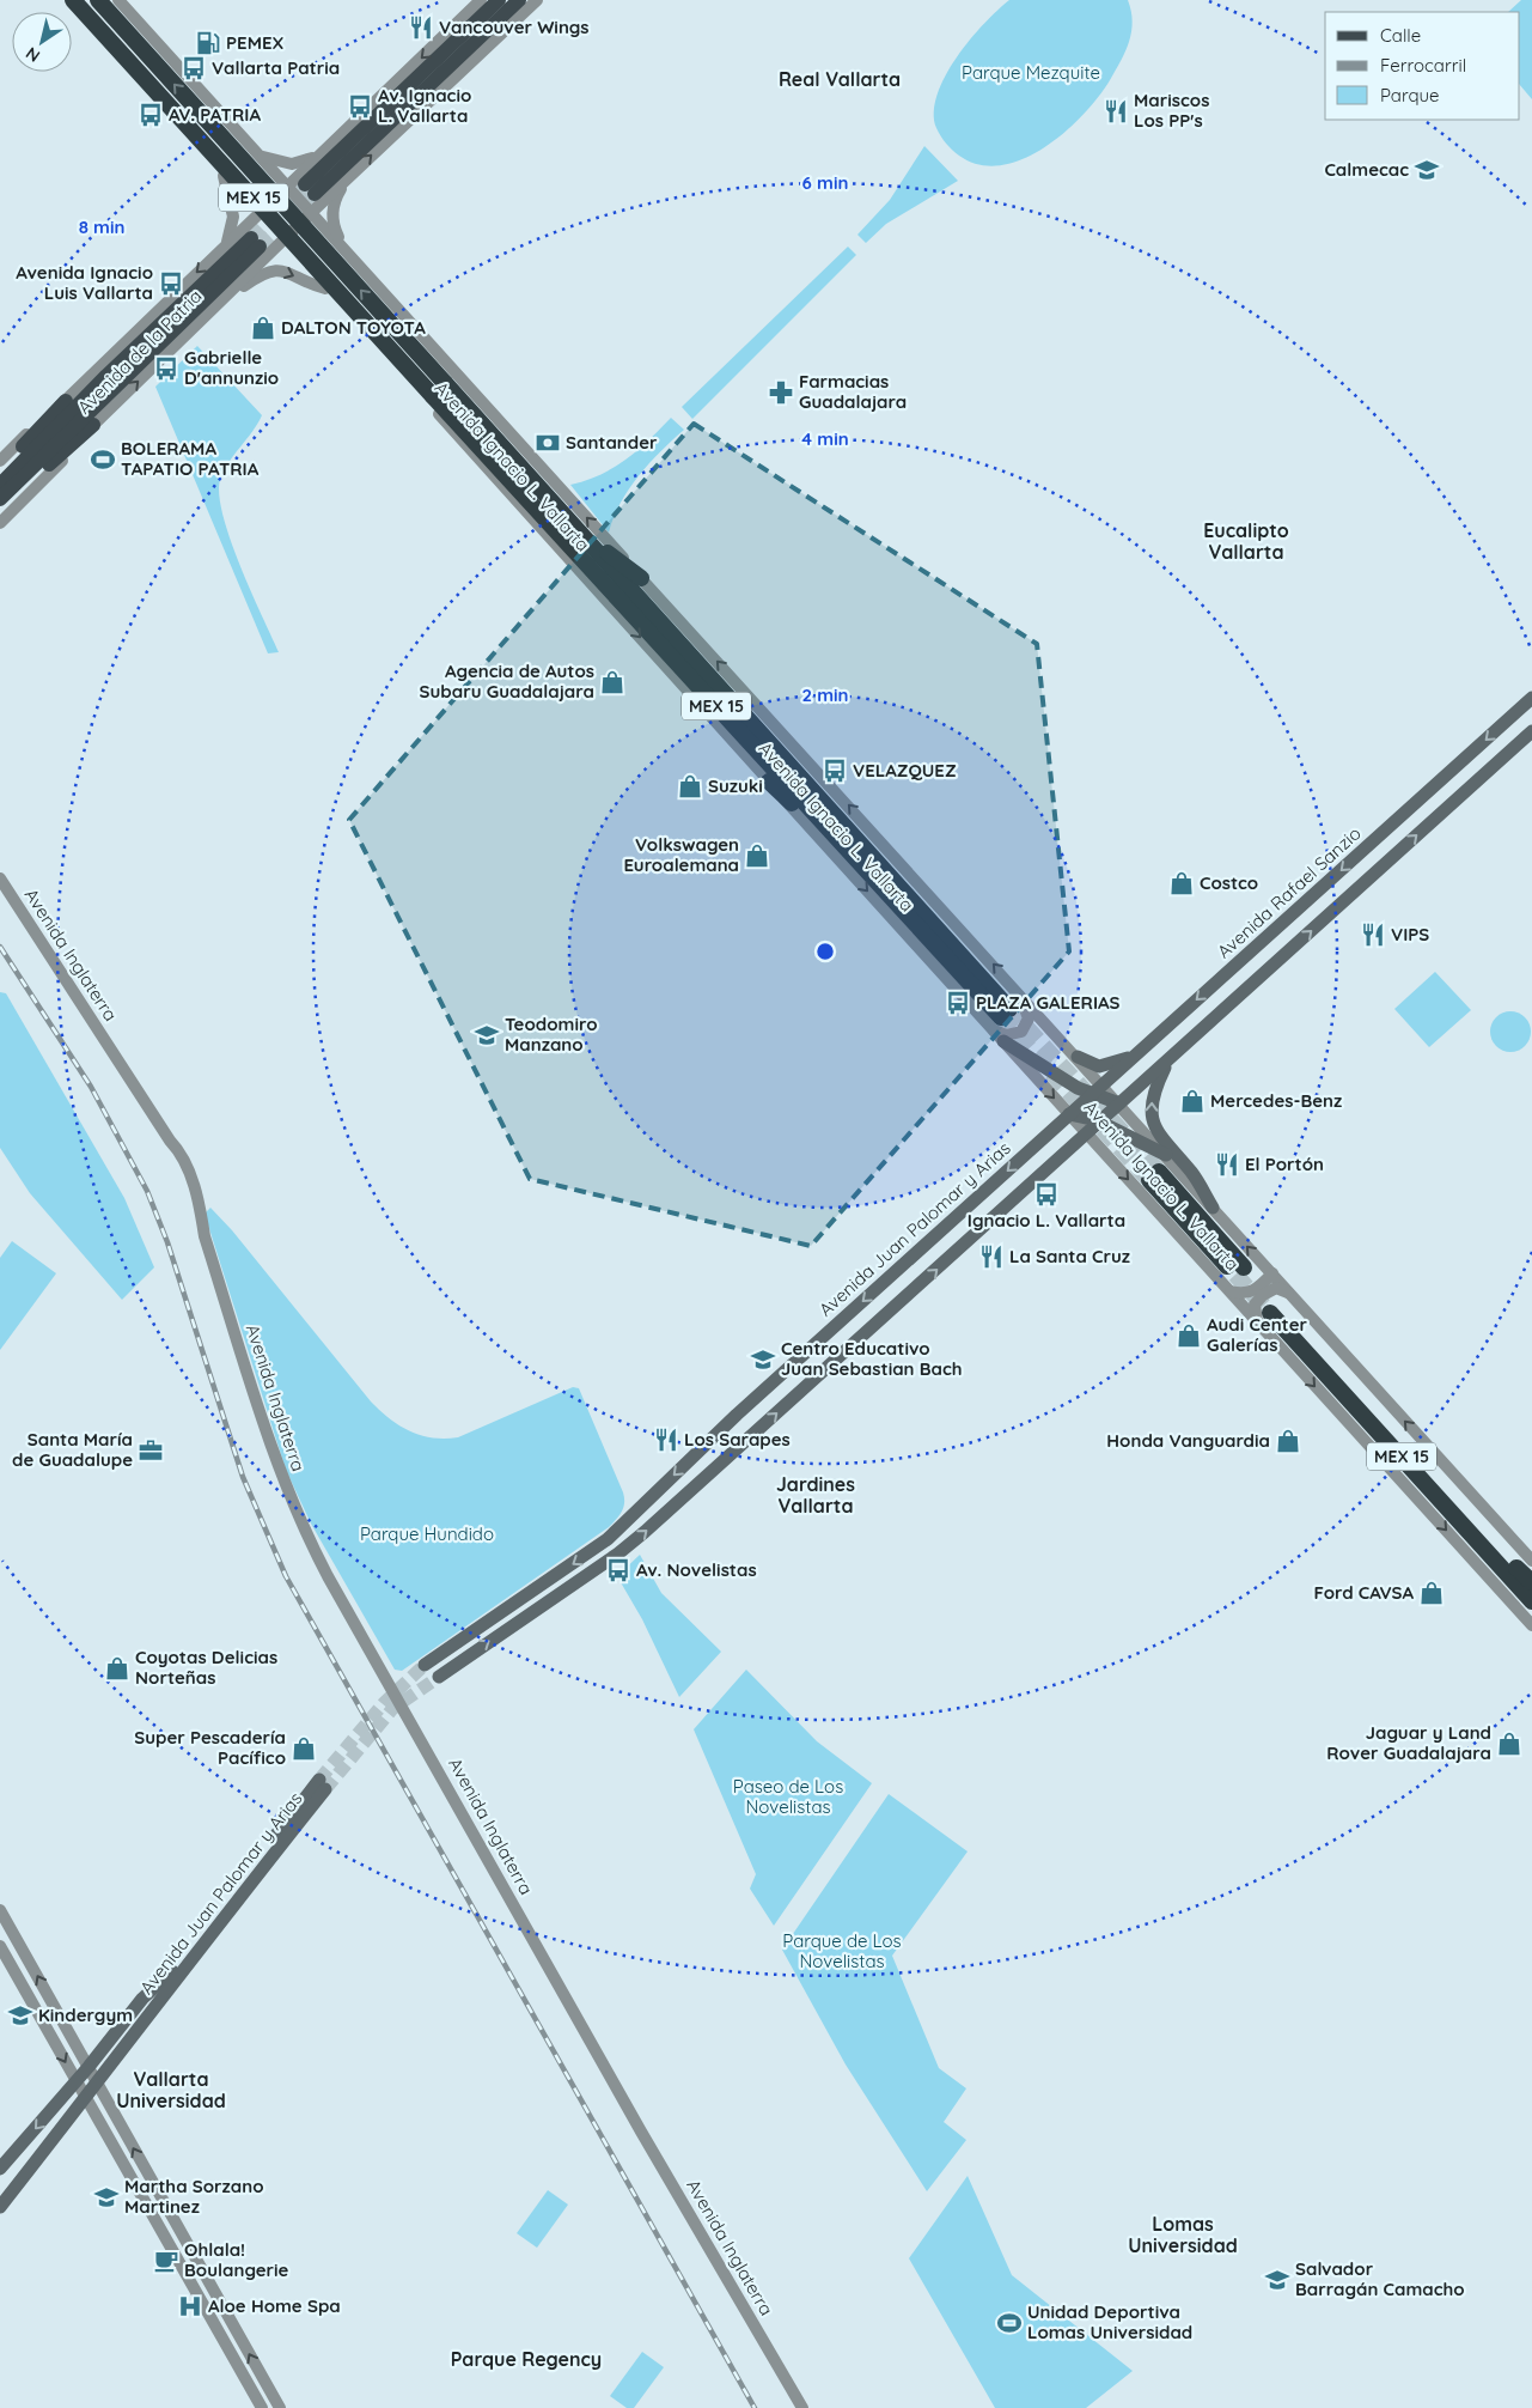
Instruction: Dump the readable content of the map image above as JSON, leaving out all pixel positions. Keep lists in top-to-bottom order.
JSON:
{
  "streets": {
    "highway": ["MEX 15", "Avenida Ignacio L. Vallarta"],
    "main road": ["Avenida de la Patria", "Avenida Rafael Sanzio", "Avenida Juan Palomar y Arias"],
    "street": ["Avenida Inglaterra"]
  },
  "crossings": [
    ["Avenida de la Patria", "Avenida Ignacio L. Vallarta"],
    ["Avenida Ignacio L. Vallarta", "Avenida Rafael Sanzio"],
    ["Avenida Ignacio L. Vallarta", "Avenida Juan Palomar y Arias"],
    ["Avenida Rafael Sanzio", "Avenida Juan Palomar y Arias"]
  ],
  "districts": [
    "Real Vallarta",
    "Eucalipto Vallarta",
    "Jardines Vallarta",
    "Vallarta Universidad",
    "Lomas Universidad",
    "Parque Regency"
  ],
  "parks": [
    "Parque Mezquite",
    "Parque Hundido",
    "Paseo de Los Novelistas",
    "Parque de Los Novelistas"
  ],
  "places": {
    "restaurant": [
      "Vancouver Wings",
      "Mariscos Los PP's",
      "VIPS",
      "El Portón",
      "La Santa Cruz",
      "Los Sarapes"
    ],
    "fuel station": ["PEMEX"],
    "bus stop": [
      "Vallarta Patria",
      "Av. Ignacio L. Vallarta",
      "AV. PATRIA",
      "Avenida Ignacio Luis Vallarta",
      "Gabrielle D'annunzio",
      "VELAZQUEZ",
      "PLAZA GALERIAS",
      "Ignacio L. Vallarta",
      "Av. Novelistas"
    ],
    "school or university": [
      "Calmecac",
      "Teodomiro Manzano",
      "Centro Educativo Juan Sebastian Bach",
      "Kindergym",
      "Martha Sorzano Martinez",
      "Salvador Barragán Camacho"
    ],
    "shop": [
      "DALTON TOYOTA",
      "Agencia de Autos Subaru Guadalajara",
      "Suzuki",
      "Volkswagen Euroalemana",
      "Costco",
      "Mercedes-Benz",
      "Audi Center Galerías",
      "Honda Vanguardia",
      "Ford CAVSA",
      "Coyotas Delicias Norteñas",
      "Jaguar y Land Rover Guadalajara",
      "Super Pescadería Pacífico"
    ],
    "pharmacy": ["Farmacias Guadalajara"],
    "bank": ["Santander"],
    "sports": ["BOLERAMA TAPATIO PATRIA", "Unidad Deportiva Lomas Universidad"],
    "office": ["Santa María de Guadalupe"],
    "cafe": ["Ohlala! Boulangerie"],
    "hospital": ["Aloe Home Spa"]
  },
  "legend": ["Calle", "Ferrocarril", "Parque"],
  "north": "bottom left",
  "rings": [
    "6 min",
    "8 min",
    "4 min",
    "2 min"
  ]
}
